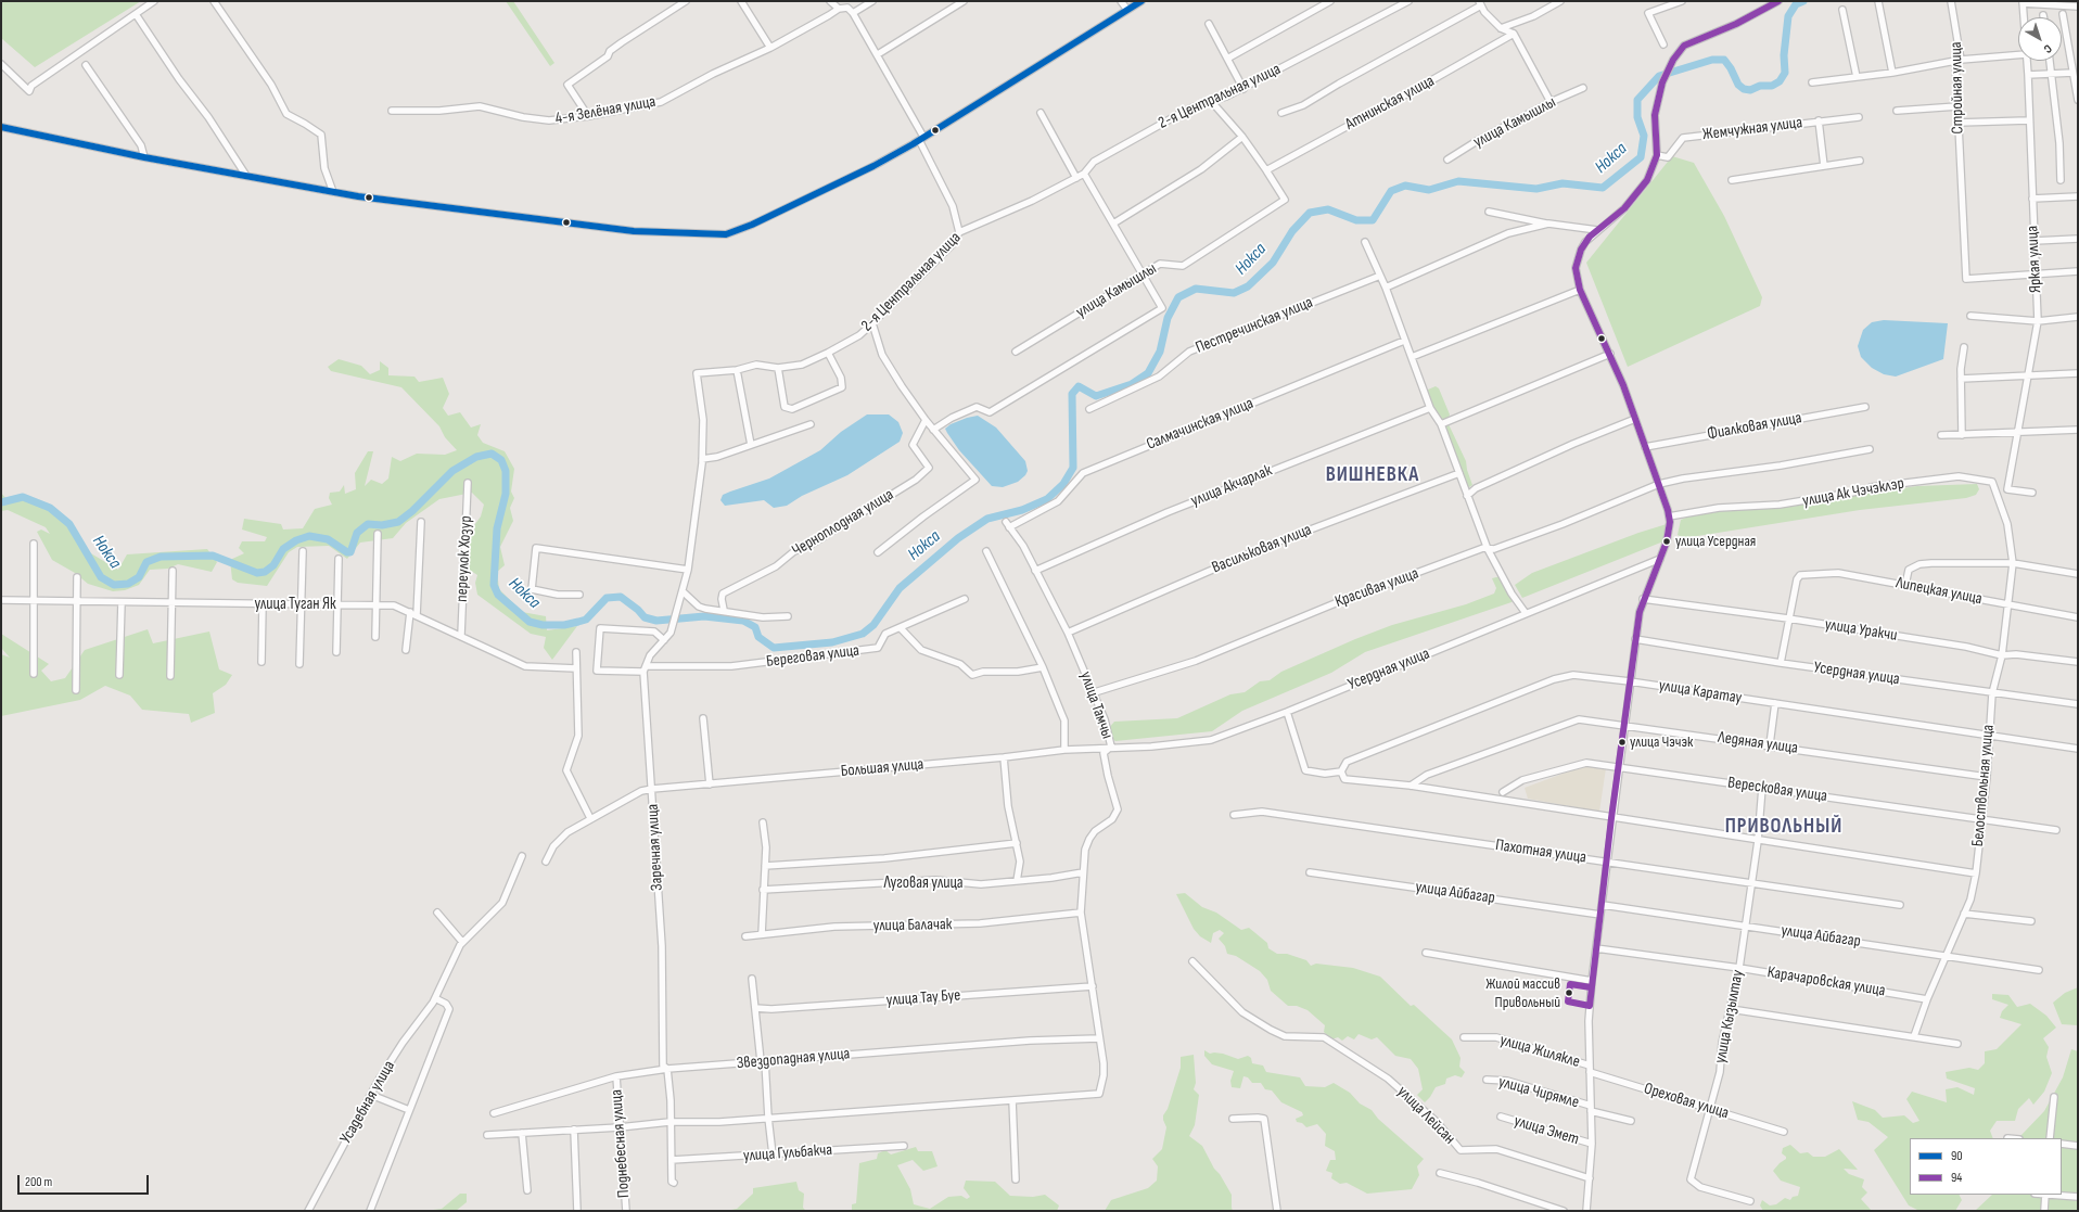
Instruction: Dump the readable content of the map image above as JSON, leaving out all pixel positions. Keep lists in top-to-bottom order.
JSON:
{
  "streets": {
    "street": [
      "Стройная улица",
      "2-я Центральная улица",
      "Атнинская улица",
      "4-я Зелёная улица",
      "улица Камышлы",
      "Жемчужная улица",
      "Яркая улица",
      "Пестречинская улица",
      "Салмачинская улица",
      "Фиалковая улица",
      "улица Акчарлак",
      "улица Ак Чэчэклэр",
      "Черноплодная улица",
      "Васильковая улица",
      "переулок Хозур",
      "Красивая улица",
      "Липецкая улица",
      "улица Туган Як",
      "улица Уракчи",
      "Береговая улица",
      "Усердная улица",
      "улица Каратау",
      "улица Тамчы",
      "Ледяная улица",
      "Большая улица",
      "Белоствольная улица",
      "Вересковая улица",
      "Заречная улица",
      "Пахотная улица",
      "Луговая улица",
      "улица Айбагар",
      "улица Балачак",
      "Карачаровская улица",
      "улица Тау Буе",
      "улица Кызылтау",
      "улица Жилякле",
      "Звездопадная улица",
      "улица Чирямле",
      "Ореховая улица",
      "Усадебная улица",
      "улица Лейсан",
      "улица Эмет",
      "Поднебесная улица",
      "улица Гульбакча"
    ]
  },
  "crossings": [
    ["Стройная улица", "Яркая улица"],
    ["2-я Центральная улица", "Береговая улица"],
    ["Атнинская улица", "улица Камышлы"],
    ["Салмачинская улица", "улица Тамчы"],
    ["улица Акчарлак", "улица Тамчы"],
    ["улица Ак Чэчэклэр", "Белоствольная улица"],
    ["Васильковая улица", "улица Тамчы"],
    ["переулок Хозур", "улица Туган Як"],
    ["Красивая улица", "улица Тамчы"],
    ["Липецкая улица", "улица Уракчи"],
    ["Липецкая улица", "Белоствольная улица"],
    ["улица Уракчи", "Белоствольная улица"],
    ["Береговая улица", "Заречная улица"],
    ["Усердная улица", "улица Тамчы"],
    ["Усердная улица", "Большая улица"],
    ["Усердная улица", "Белоствольная улица"],
    ["улица Каратау", "Белоствольная улица"],
    ["улица Тамчы", "Большая улица"],
    ["улица Тамчы", "Луговая улица"],
    ["улица Тамчы", "улица Балачак"],
    ["улица Тамчы", "улица Тау Буе"],
    ["улица Тамчы", "Звездопадная улица"],
    ["Ледяная улица", "Белоствольная улица"],
    ["Большая улица", "Заречная улица"],
    ["Белоствольная улица", "Вересковая улица"],
    ["Белоствольная улица", "улица Айбагар"],
    ["Белоствольная улица", "Карачаровская улица"],
    ["Вересковая улица", "улица Кызылтау"],
    ["Заречная улица", "Звездопадная улица"],
    ["Пахотная улица", "улица Кызылтау"],
    ["улица Айбагар", "улица Кызылтау"],
    ["Карачаровская улица", "улица Кызылтау"],
    ["улица Кызылтау", "Ореховая улица"],
    ["улица Жилякле", "Ореховая улица"],
    ["Звездопадная улица", "Поднебесная улица"]
  ],
  "districts": ["ВИШНЕВКА", "ПРИВОЛЬНЫЙ"],
  "water": ["Нокса"],
  "places": ["улица Усердная", "улица Чэчэк", "Жилой массив Привольный"],
  "lines": ["transit line 90", "transit line 94"],
  "legend": ["90", "94"],
  "scale_bar": "200 m",
  "north": "bottom right"
}
